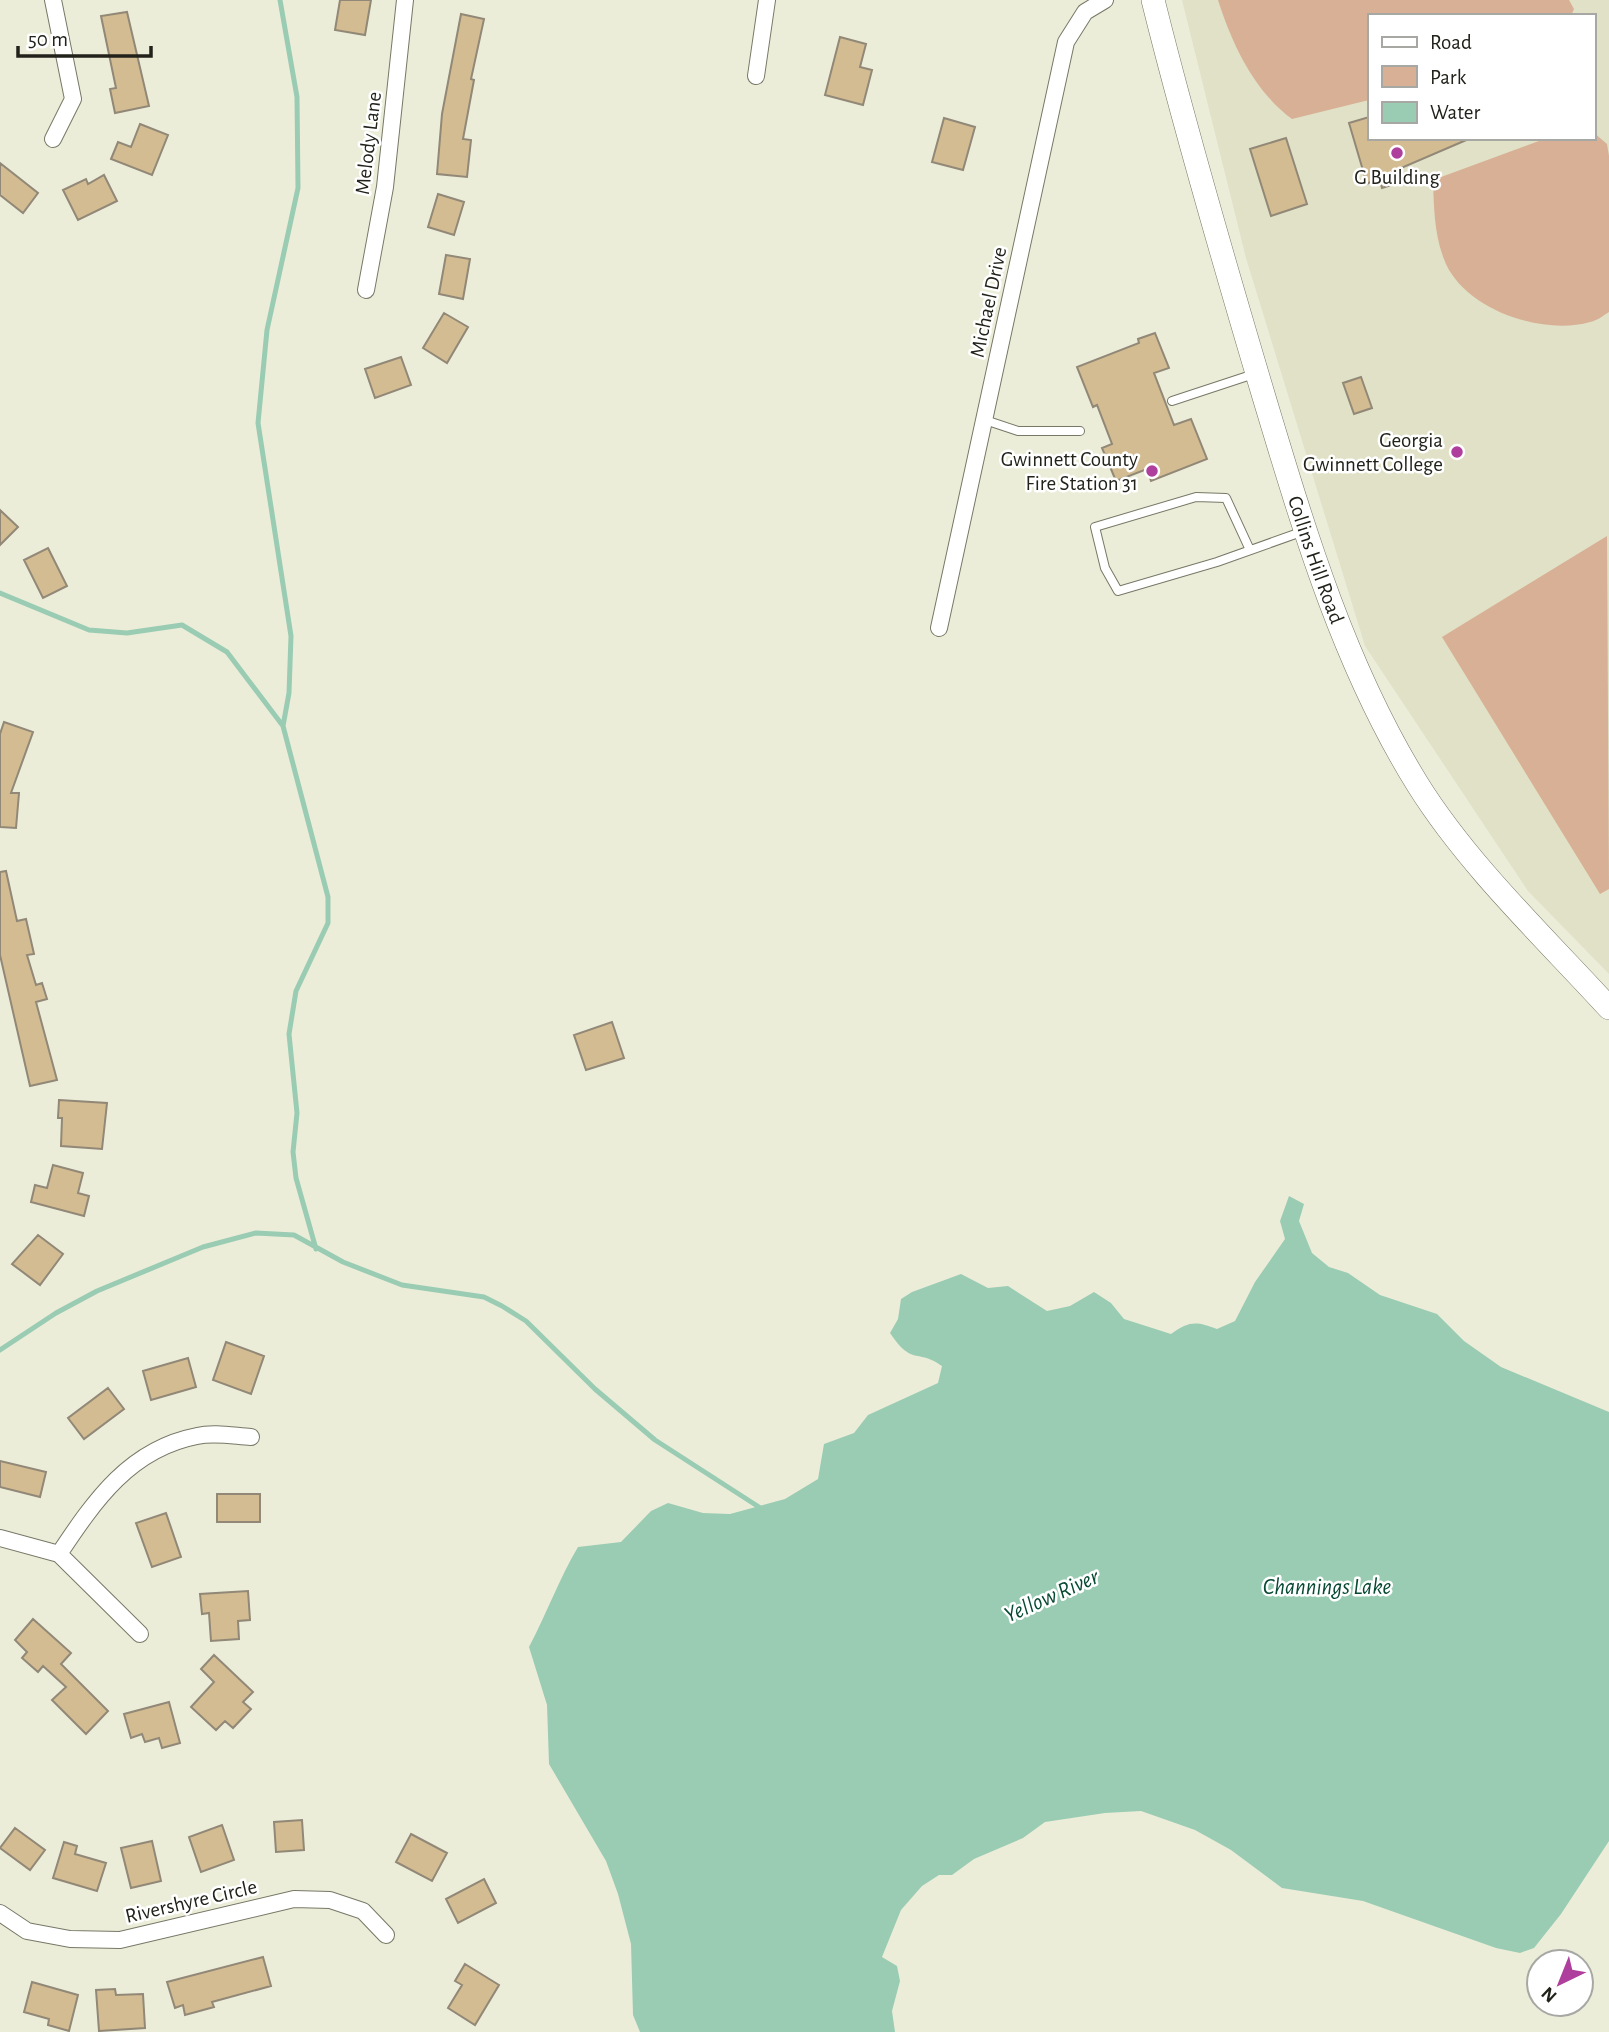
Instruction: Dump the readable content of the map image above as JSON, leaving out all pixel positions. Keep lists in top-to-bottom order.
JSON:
{
  "streets": {
    "street": [
      "Melody Lane",
      "Michael Drive",
      "Collins Hill Road",
      "Rivershyre Circle"
    ]
  },
  "water": ["Channings Lake", "Yellow River"],
  "places": ["G Building", "Georgia Gwinnett College", "Gwinnett County Fire Station 31"],
  "legend": ["Road", "Park", "Water"],
  "scale_bar": "50 m",
  "north": "bottom left"
}
